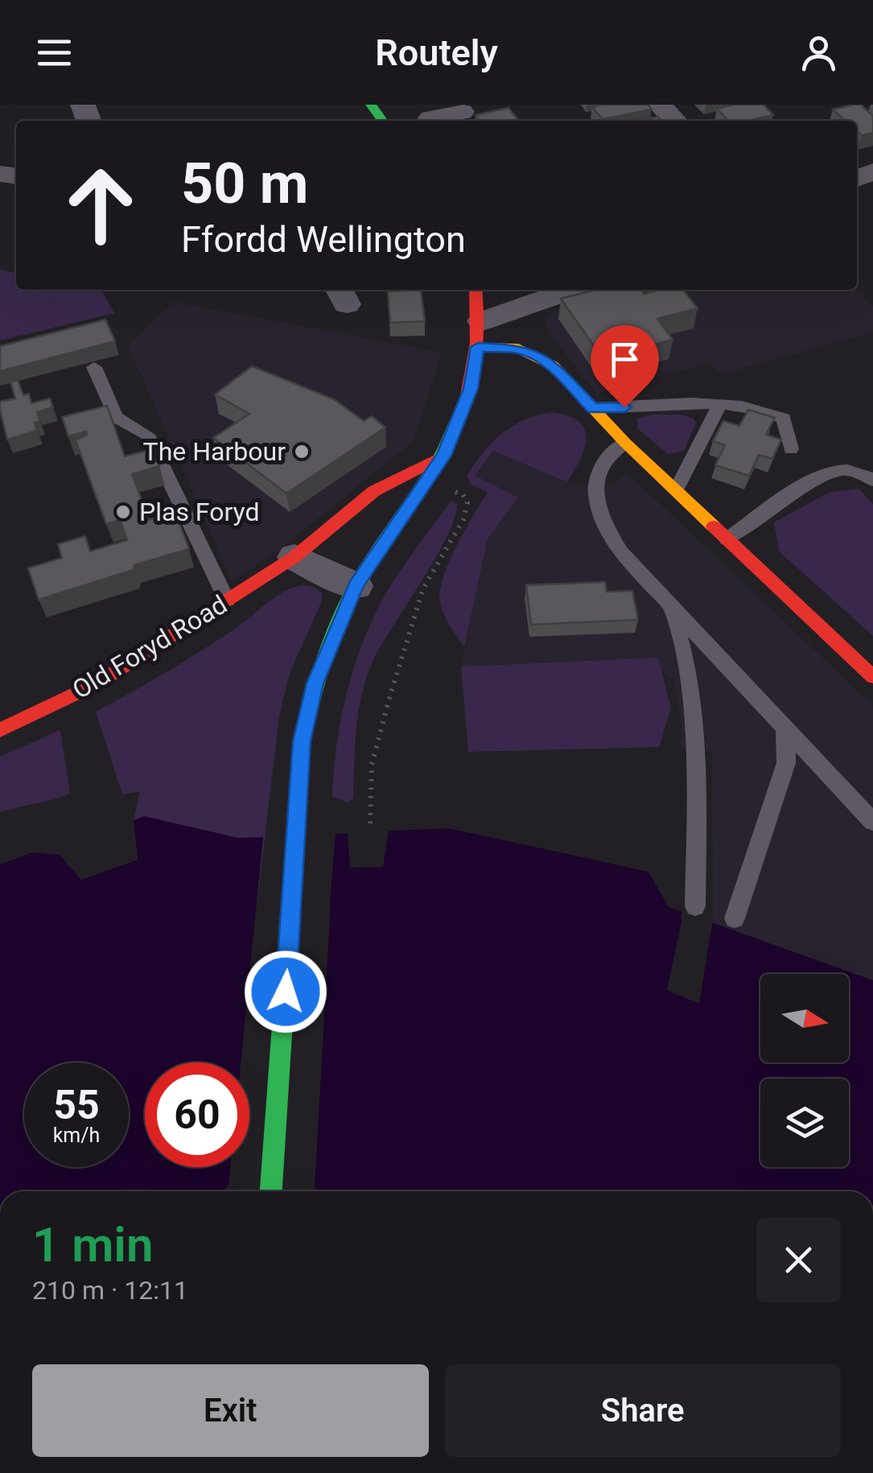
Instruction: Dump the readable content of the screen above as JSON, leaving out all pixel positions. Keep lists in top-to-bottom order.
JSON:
{
  "streets": {
    "street": ["Old Foryd Road"]
  },
  "places": ["The Harbour", "Plas Foryd"],
  "north": "right",
  "page": {
    "header": "Routely",
    "turn": ["50 m", "Ffordd Wellington"],
    "speed": "55 km/h",
    "limit": "60",
    "heading": ["1 min", "210 m · 12:11"],
    "buttons": ["Exit", "Share"]
  }
}
